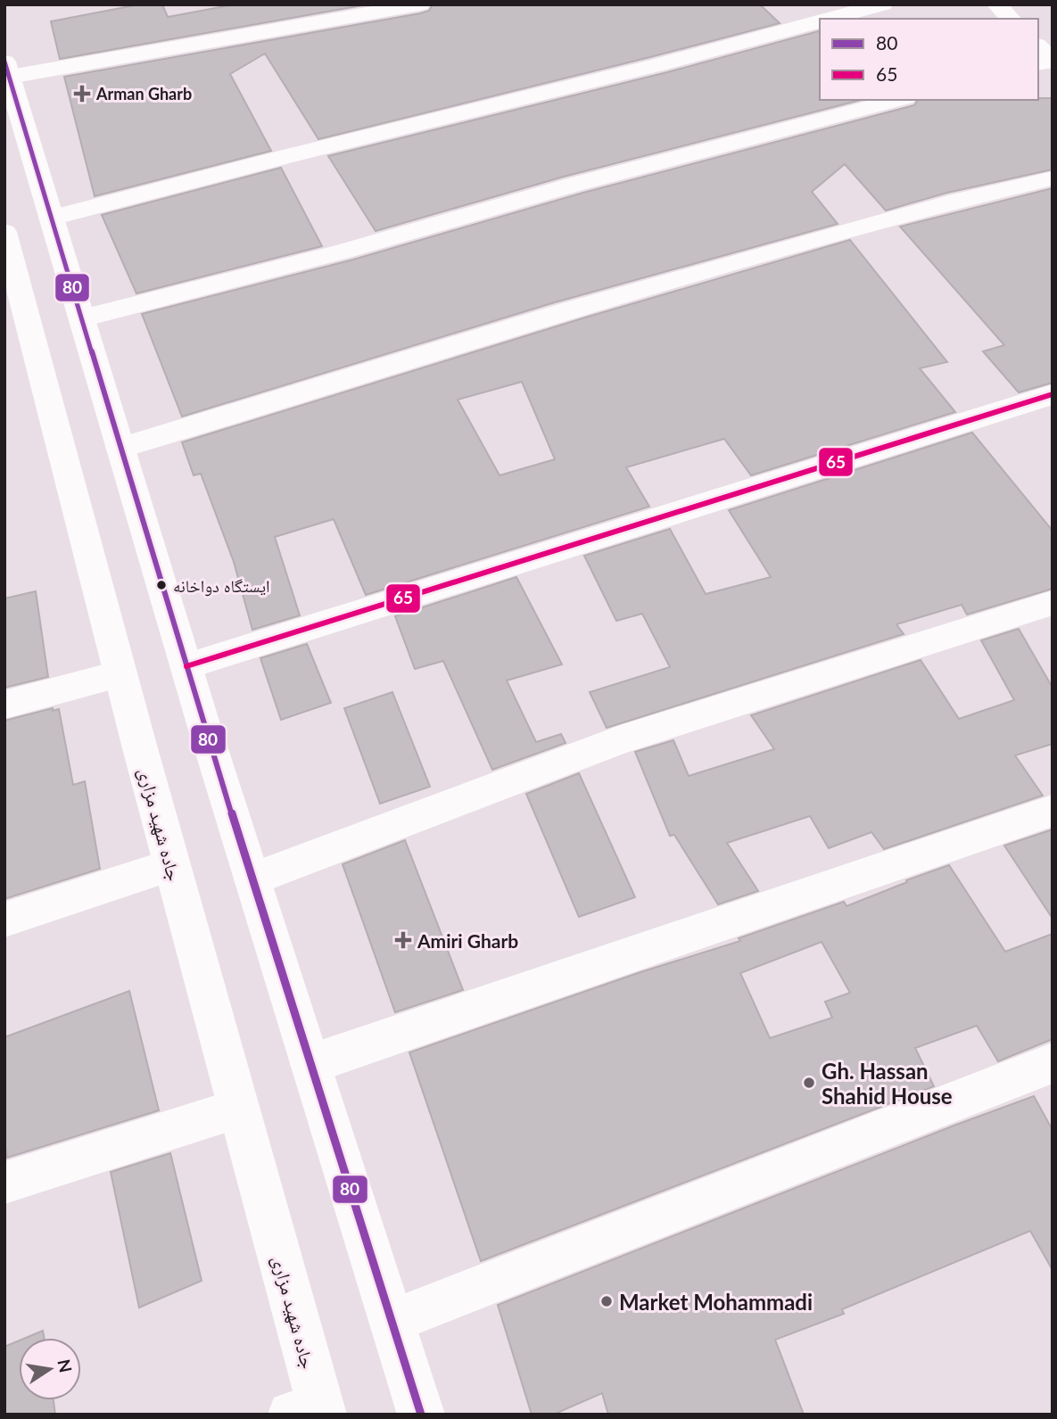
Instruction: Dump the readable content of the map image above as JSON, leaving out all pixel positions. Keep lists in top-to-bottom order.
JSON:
{
  "streets": {
    "street": ["جاده شهید مزاری"]
  },
  "places": {
    "health": ["Arman Gharb", "Amiri Gharb"],
    "other": ["ایستگاه دواخانه", "Gh. Hassan Shahid House", "Market Mohammadi"]
  },
  "lines": ["transit line 80", "transit line 65"],
  "legend": ["80", "65"],
  "north": "right"
}
